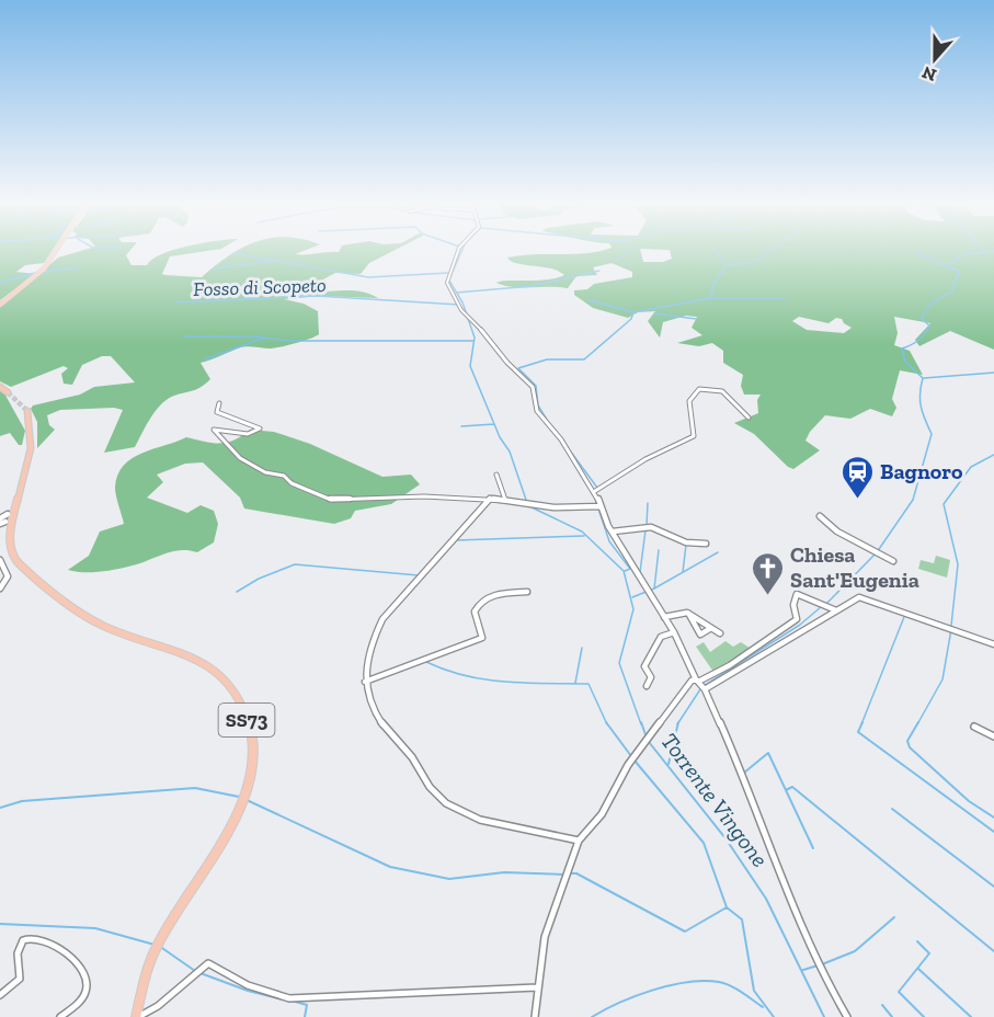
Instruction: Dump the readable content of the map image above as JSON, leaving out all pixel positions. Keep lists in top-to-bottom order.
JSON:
{
  "streets": {
    "main road": ["SS73"]
  },
  "water": ["Fosso di Scopeto", "Torrente Vingone"],
  "places": {
    "station": ["Bagnoro"],
    "church": ["Chiesa Sant'Eugenia"]
  },
  "north": "bottom"
}
